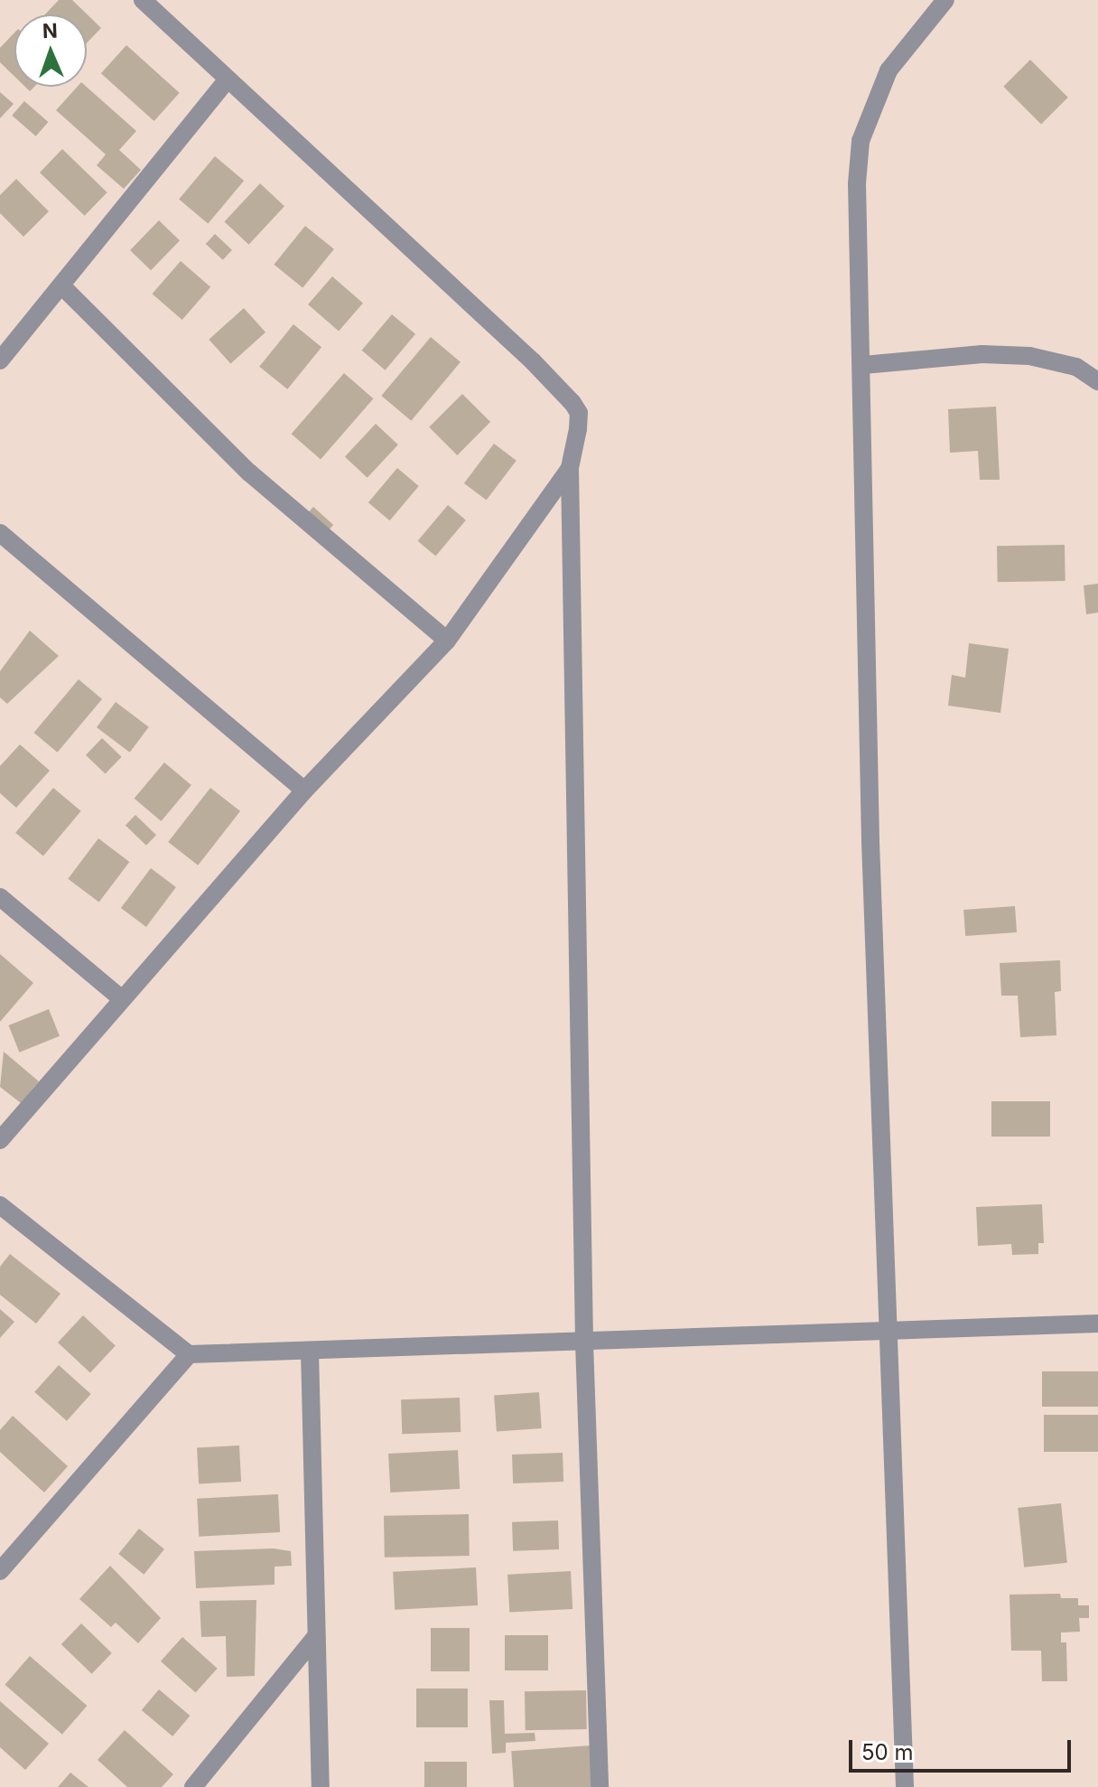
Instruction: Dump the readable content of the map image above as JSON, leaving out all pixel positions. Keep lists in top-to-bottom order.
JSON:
{
  "scale_bar": "50 m",
  "north": "top"
}
